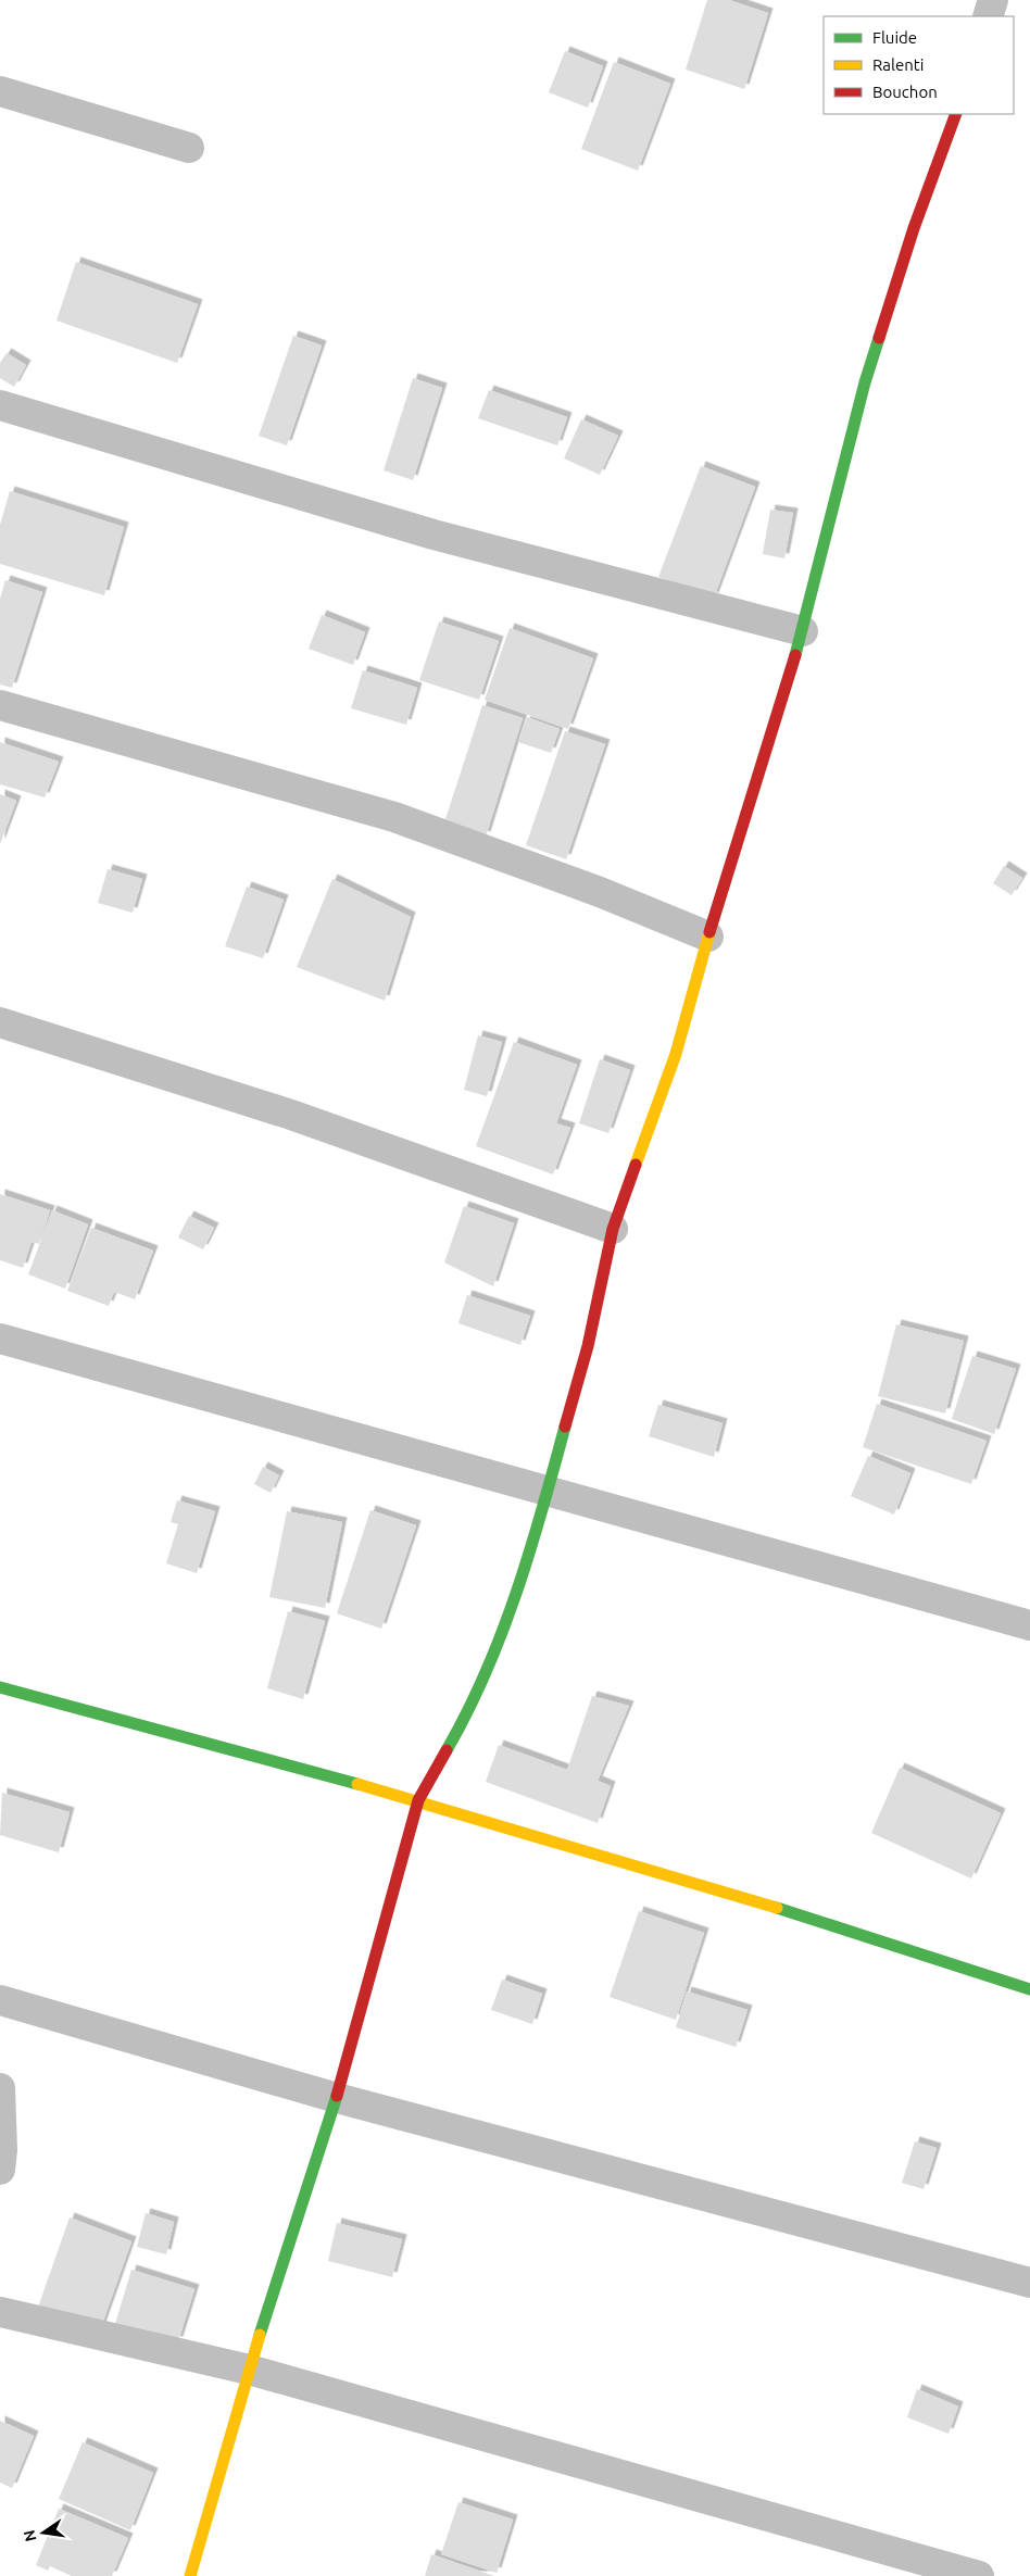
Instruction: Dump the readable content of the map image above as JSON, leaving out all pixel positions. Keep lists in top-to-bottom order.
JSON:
{
  "legend": ["Fluide", "Ralenti", "Bouchon"],
  "north": "left"
}
